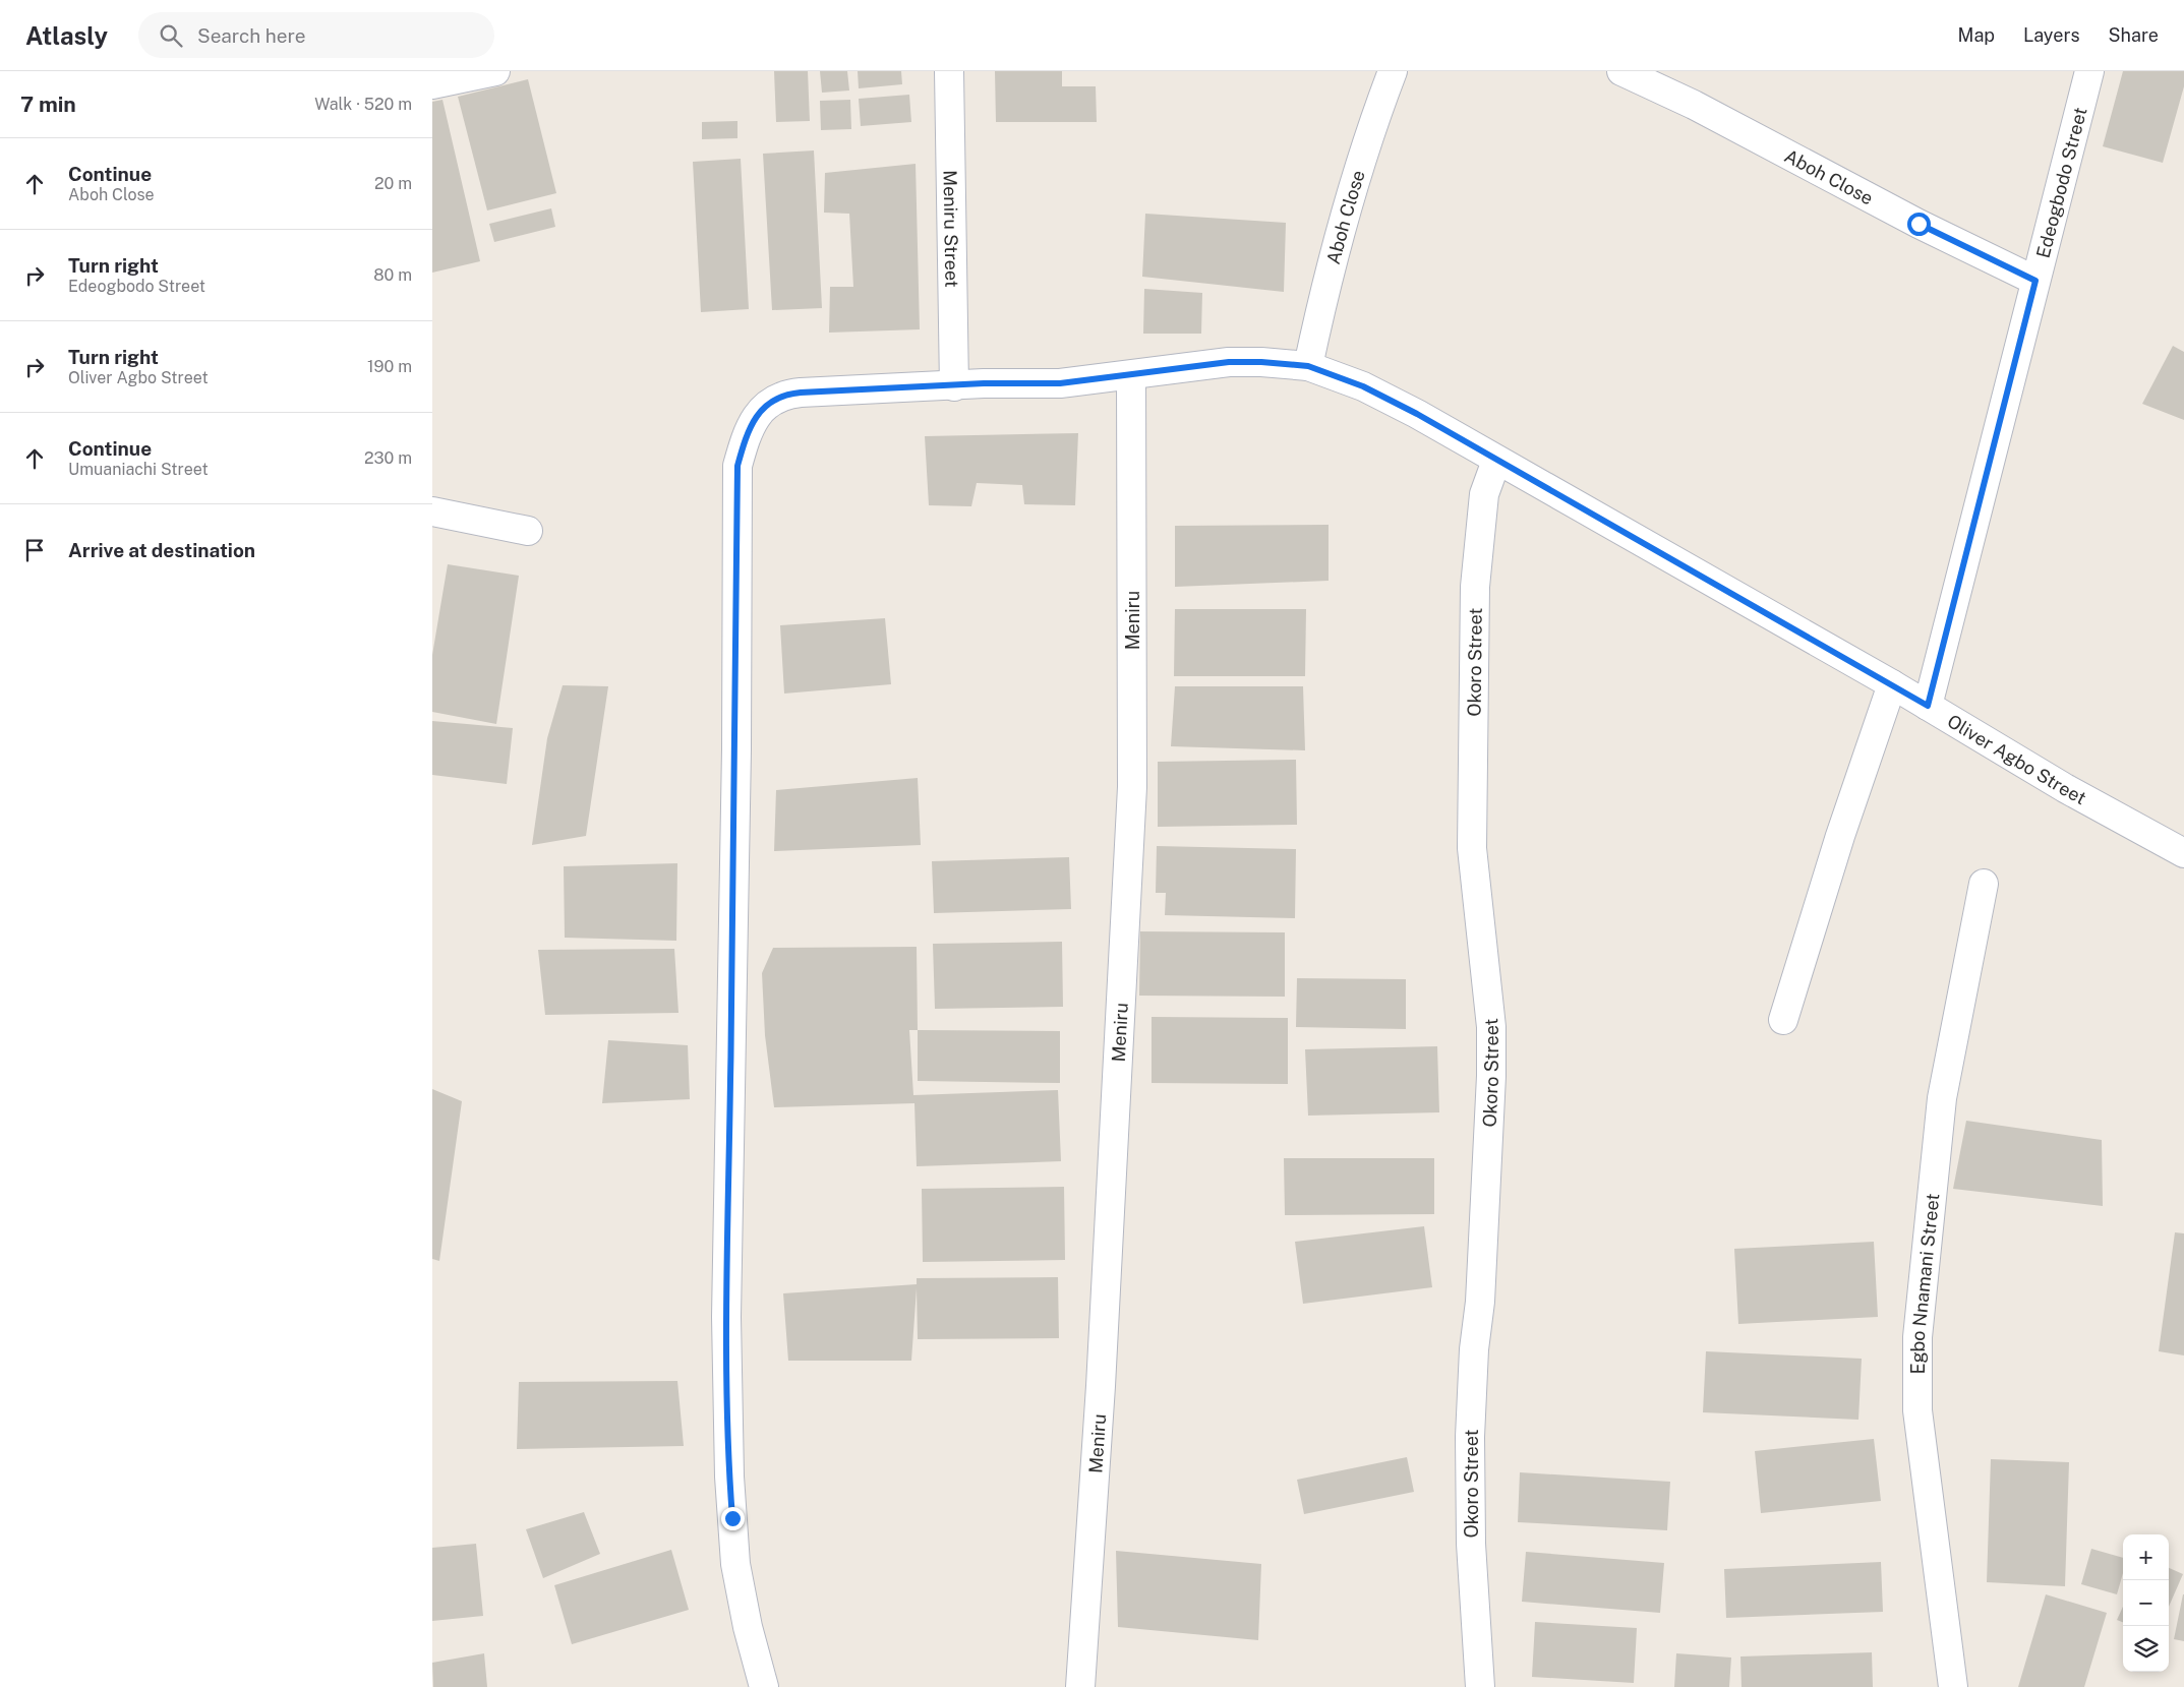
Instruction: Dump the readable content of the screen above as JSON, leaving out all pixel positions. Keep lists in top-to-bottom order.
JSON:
{
  "streets": {
    "street": [
      "Aboh Close",
      "Edeogbodo Street",
      "Meniru Street",
      "Meniru",
      "Okoro Street",
      "Oliver Agbo Street",
      "Egbo Nnamani Street"
    ]
  },
  "crossings": [
    ["Aboh Close", "Edeogbodo Street"],
    ["Aboh Close", "Oliver Agbo Street"],
    ["Edeogbodo Street", "Oliver Agbo Street"],
    ["Meniru Street", "Oliver Agbo Street"],
    ["Meniru", "Oliver Agbo Street"],
    ["Okoro Street", "Oliver Agbo Street"]
  ],
  "page": {
    "header": "Atlasly",
    "search": "Search here",
    "nav": ["Map", "Layers", "Share"],
    "heading": ["7 min", "Walk · 520 m"],
    "list": [
      ["Continue", "Aboh Close", "20 m"],
      ["Turn right", "Edeogbodo Street", "80 m"],
      ["Turn right", "Oliver Agbo Street", "190 m"],
      ["Continue", "Umuaniachi Street", "230 m"],
      "Arrive at destination"
    ],
    "map_buttons": ["+", "−"]
  }
}
